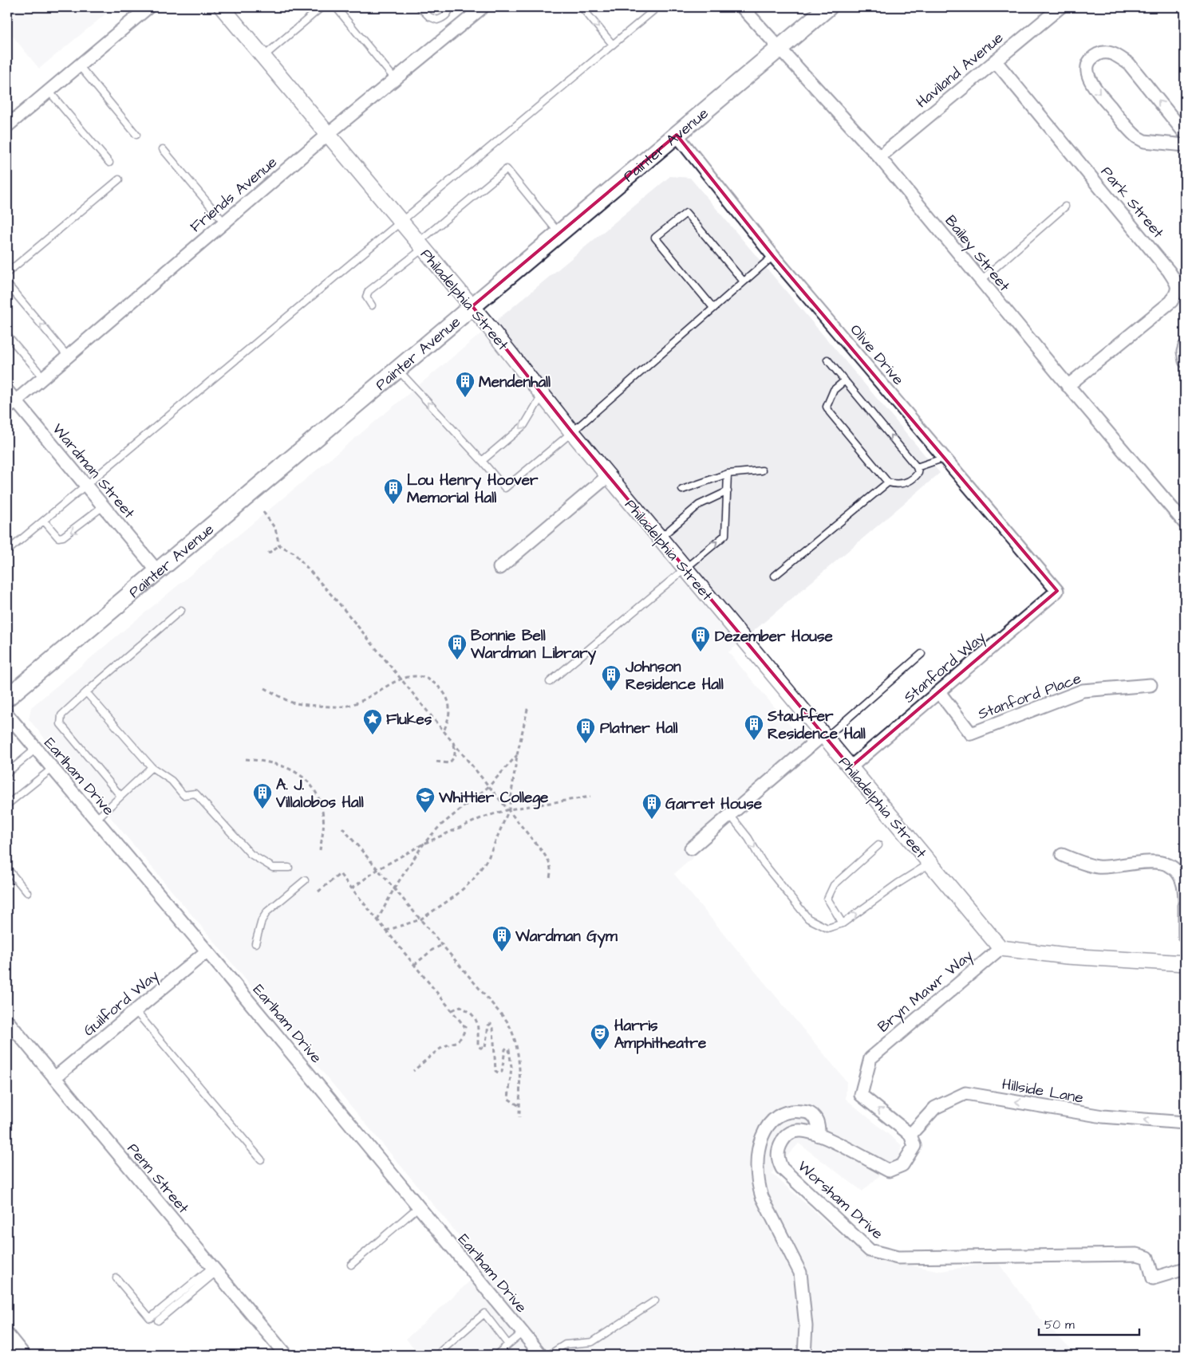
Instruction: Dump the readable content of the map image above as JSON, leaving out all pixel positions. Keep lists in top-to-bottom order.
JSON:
{
  "streets": {
    "main road": ["Painter Avenue"],
    "street": [
      "Haviland Avenue",
      "Friends Avenue",
      "Park Street",
      "Bailey Street",
      "Philadelphia Street",
      "Olive Drive",
      "Wardman Street",
      "Stanford Way",
      "Stanford Place",
      "Earlham Drive",
      "Bryn Mawr Way",
      "Guilford Way",
      "Hillside Lane",
      "Penn Street",
      "Worsham Drive"
    ]
  },
  "crossings": [
    ["Haviland Avenue", "Park Street"],
    ["Haviland Avenue", "Bailey Street"],
    ["Painter Avenue", "Bailey Street"],
    ["Painter Avenue", "Philadelphia Street"],
    ["Painter Avenue", "Olive Drive"],
    ["Painter Avenue", "Wardman Street"],
    ["Friends Avenue", "Philadelphia Street"],
    ["Friends Avenue", "Wardman Street"],
    ["Park Street", "Bailey Street"],
    ["Philadelphia Street", "Stanford Way"],
    ["Philadelphia Street", "Bryn Mawr Way"],
    ["Olive Drive", "Stanford Way"],
    ["Stanford Way", "Stanford Place"],
    ["Earlham Drive", "Guilford Way"],
    ["Bryn Mawr Way", "Hillside Lane"],
    ["Bryn Mawr Way", "Worsham Drive"],
    ["Guilford Way", "Penn Street"],
    ["Hillside Lane", "Worsham Drive"]
  ],
  "one_way": ["Hillside Lane"],
  "places": {
    "building": [
      "Mendenhall",
      "Lou Henry Hoover Memorial Hall",
      "Dezember House",
      "Bonnie Bell Wardman Library",
      "Johnson Residence Hall",
      "Stauffer Residence Hall",
      "Platner Hall",
      "A. J. Villalobos Hall",
      "Garret House",
      "Wardman Gym"
    ],
    "place": ["Flukes"],
    "school or university": ["Whittier College"],
    "theatre": ["Harris Amphitheatre"]
  },
  "scale_bar": "50 m"
}
